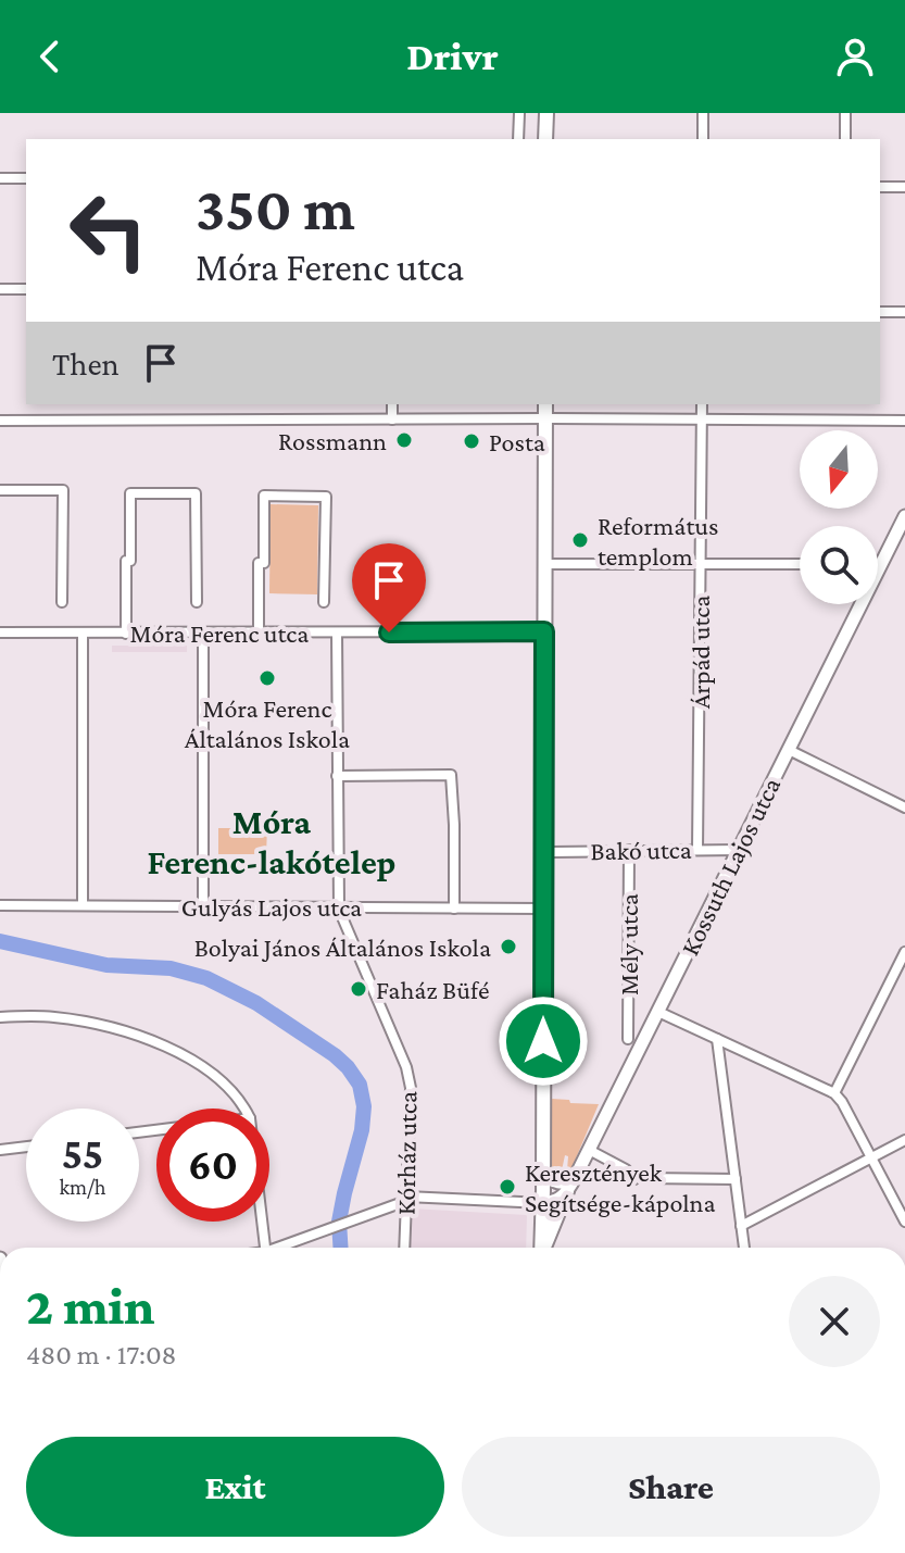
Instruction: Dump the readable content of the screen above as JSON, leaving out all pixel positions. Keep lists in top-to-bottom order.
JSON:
{
  "streets": {
    "main road": ["Kossuth Lajos utca"],
    "street": [
      "Móra Ferenc utca",
      "Árpád utca",
      "Bakó utca",
      "Gulyás Lajos utca",
      "Mély utca",
      "Kórház utca"
    ]
  },
  "crossings": [
    ["Árpád utca", "Bakó utca"],
    ["Bakó utca", "Kossuth Lajos utca"],
    ["Bakó utca", "Mély utca"],
    ["Gulyás Lajos utca", "Kórház utca"]
  ],
  "districts": ["Móra Ferenc-lakótelep"],
  "places": [
    "Rossmann",
    "Posta",
    "Református templom",
    "Móra Ferenc Általános Iskola",
    "Bolyai János Általános Iskola",
    "Faház Büfé",
    "Keresztények Segítsége-kápolna"
  ],
  "north": "bottom",
  "page": {
    "header": "Drivr",
    "turn": ["350 m", "Móra Ferenc utca"],
    "then": "Then",
    "speed": "55 km/h",
    "limit": "60",
    "heading": ["2 min", "480 m · 17:08"],
    "buttons": ["Exit", "Share"]
  }
}
